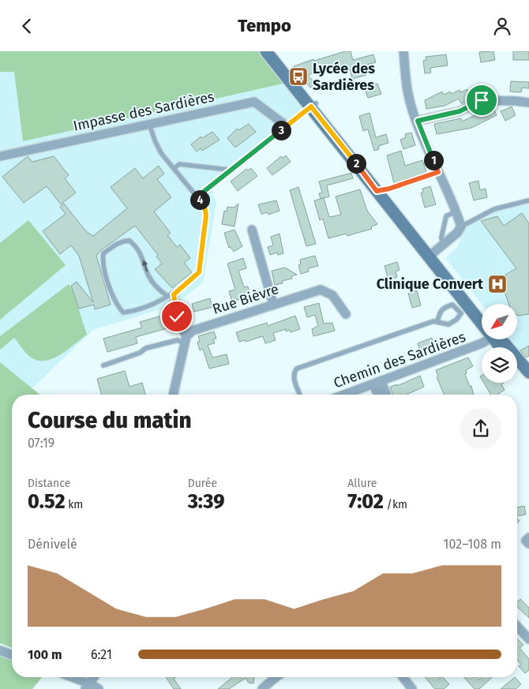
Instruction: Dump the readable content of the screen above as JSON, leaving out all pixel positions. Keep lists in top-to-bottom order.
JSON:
{
  "streets": {
    "street": ["Impasse des Sardières", "Rue Bièvre", "Chemin des Sardières"]
  },
  "places": {
    "bus stop": ["Lycée des Sardières"],
    "hospital": ["Clinique Convert"]
  },
  "north": "bottom left",
  "page": {
    "header": "Tempo",
    "pins": [
      "3",
      "1",
      "2",
      "4"
    ],
    "heading": ["Course du matin", "07:19"],
    "stats": [
      ["Distance", "0.52 km"],
      ["Durée", "3:39"],
      ["Allure", "7:02 /km"]
    ],
    "chart": ["Dénivelé", "102–108 m"],
    "list": [
      {
        "name": "100 m",
        "note": "6:21"
      }
    ]
  }
}
